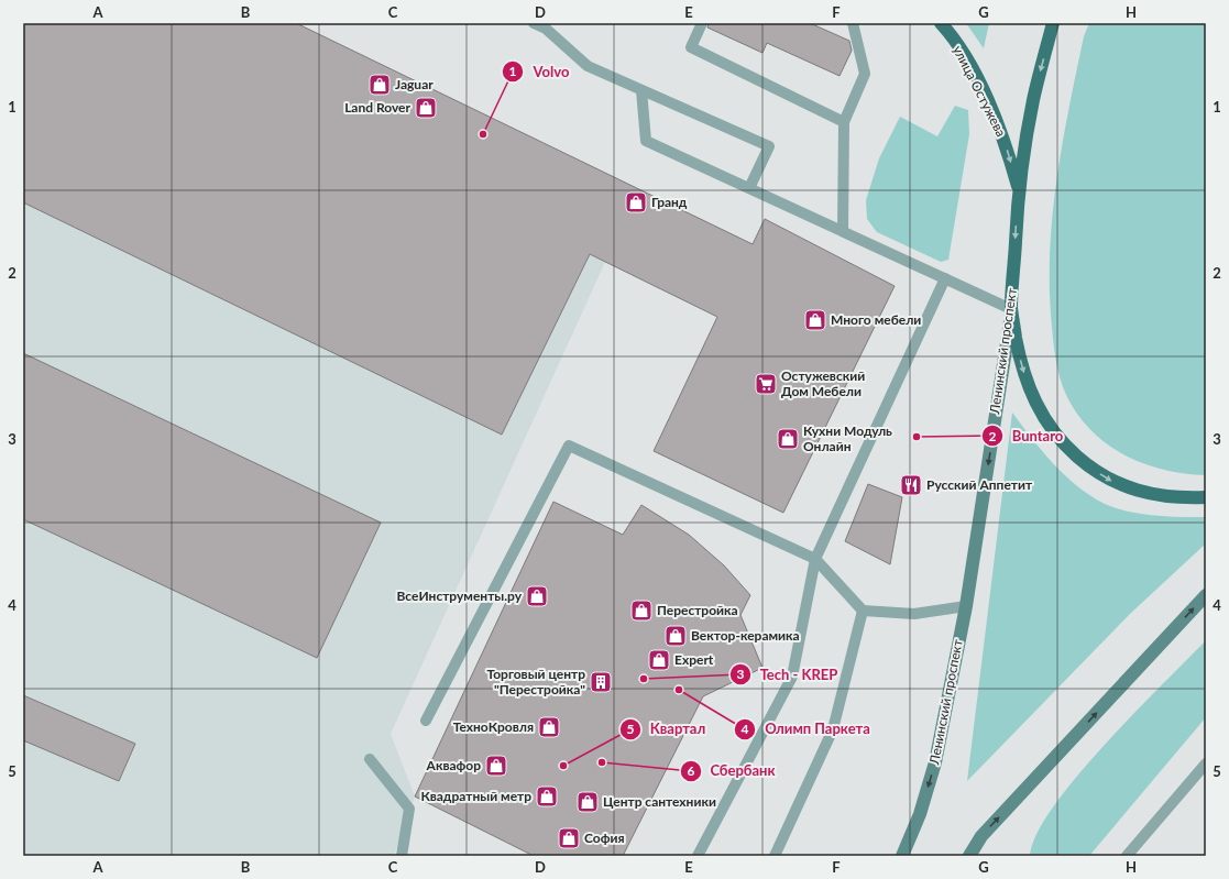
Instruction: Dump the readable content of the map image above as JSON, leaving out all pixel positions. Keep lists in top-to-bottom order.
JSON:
{
  "streets": {
    "main road": ["улица Остужева", "Ленинский проспект"]
  },
  "crossings": [
    ["улица Остужева", "Ленинский проспект"]
  ],
  "one_way": ["улица Остужева", "Ленинский проспект"],
  "places": {
    "shop": [
      "Jaguar",
      "Land Rover",
      "Гранд",
      "Много мебели",
      "Кухни Модуль Онлайн",
      "ВсеИнструменты.ру",
      "Перестройка",
      "Вектор-керамика",
      "Expert",
      "ТехноКровля",
      "Аквафор",
      "Квадратный метр",
      "Центр сантехники",
      "София"
    ],
    "other": [
      "Volvo",
      "Buntaro",
      "Tech - KREP",
      "Олимп Паркета",
      "Сбербанк",
      "Квартал"
    ],
    "supermarket": ["Остужевский Дом Мебели"],
    "restaurant": ["Русский Аппетит"],
    "building": ["Торговый центр \"Перестройка\""]
  },
  "grid": {
    "columns": [
      "A",
      "B",
      "C",
      "D",
      "E",
      "F",
      "G",
      "H"
    ],
    "rows": [
      "1",
      "2",
      "3",
      "4",
      "5"
    ]
  }
}
